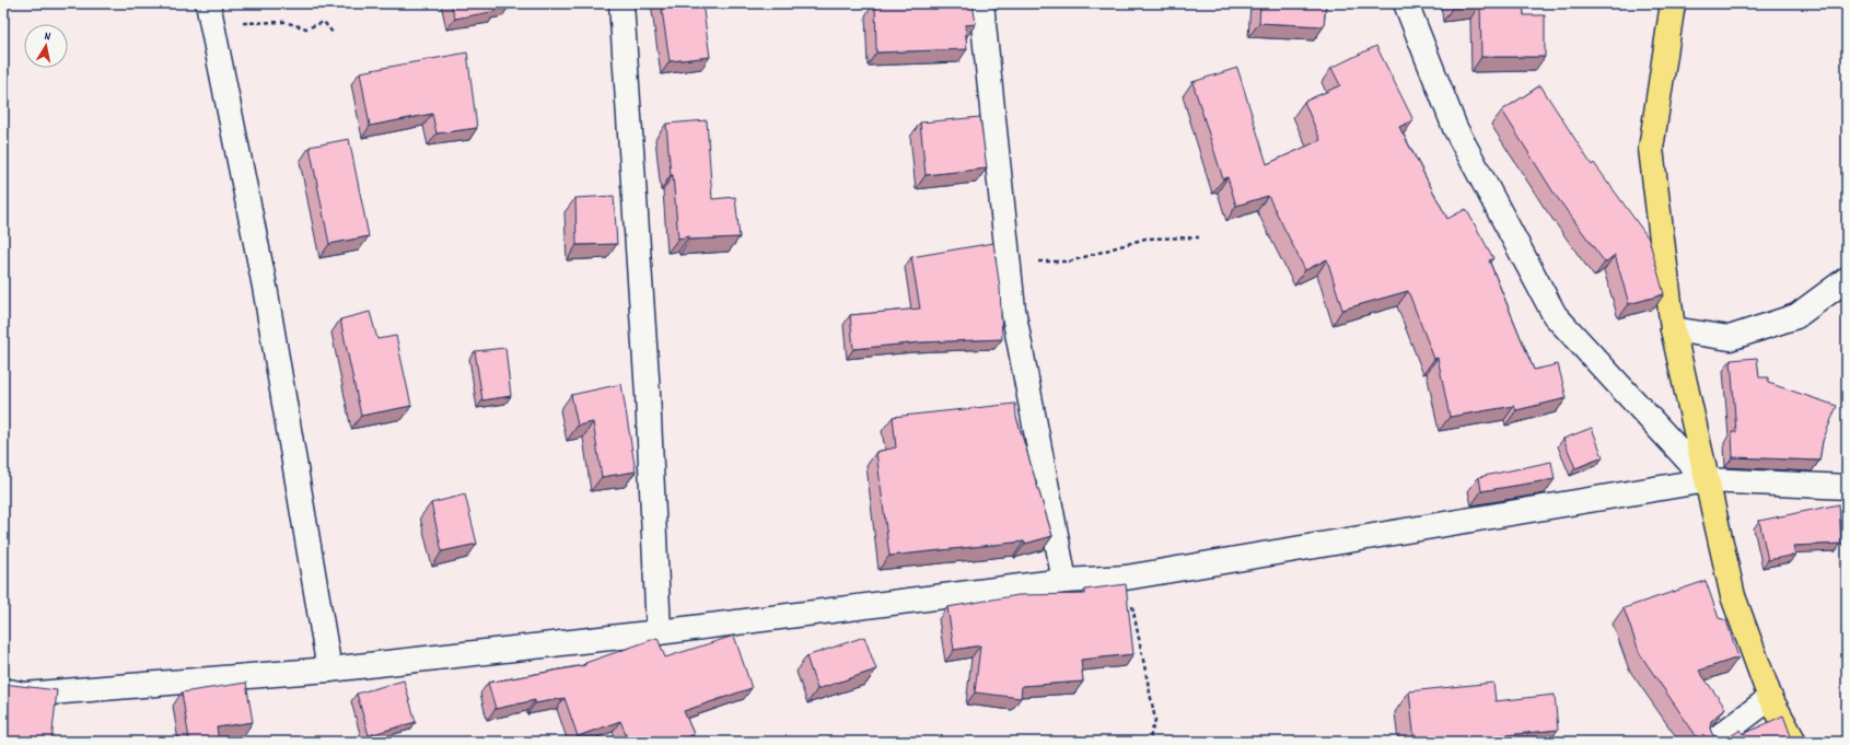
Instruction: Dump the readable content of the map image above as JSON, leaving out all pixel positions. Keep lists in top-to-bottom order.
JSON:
{
  "north": "top"
}
